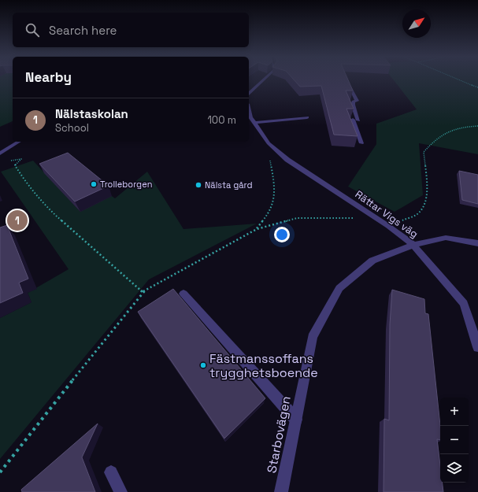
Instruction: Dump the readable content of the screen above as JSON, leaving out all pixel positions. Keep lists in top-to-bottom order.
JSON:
{
  "streets": {
    "street": ["Rättar Vigs väg", "Starbovägen"]
  },
  "crossings": [
    ["Rättar Vigs väg", "Starbovägen"]
  ],
  "places": ["Trolleborgen", "Nälsta gård", "Fästmanssoffans trygghetsboende"],
  "north": "top right",
  "page": {
    "search": "Search here",
    "heading": "Nearby",
    "list": [
      {
        "mark": "1",
        "name": "Nälstaskolan",
        "note": "School",
        "value": "100 m"
      }
    ],
    "pins": "1",
    "map_buttons": ["+", "−"]
  }
}
